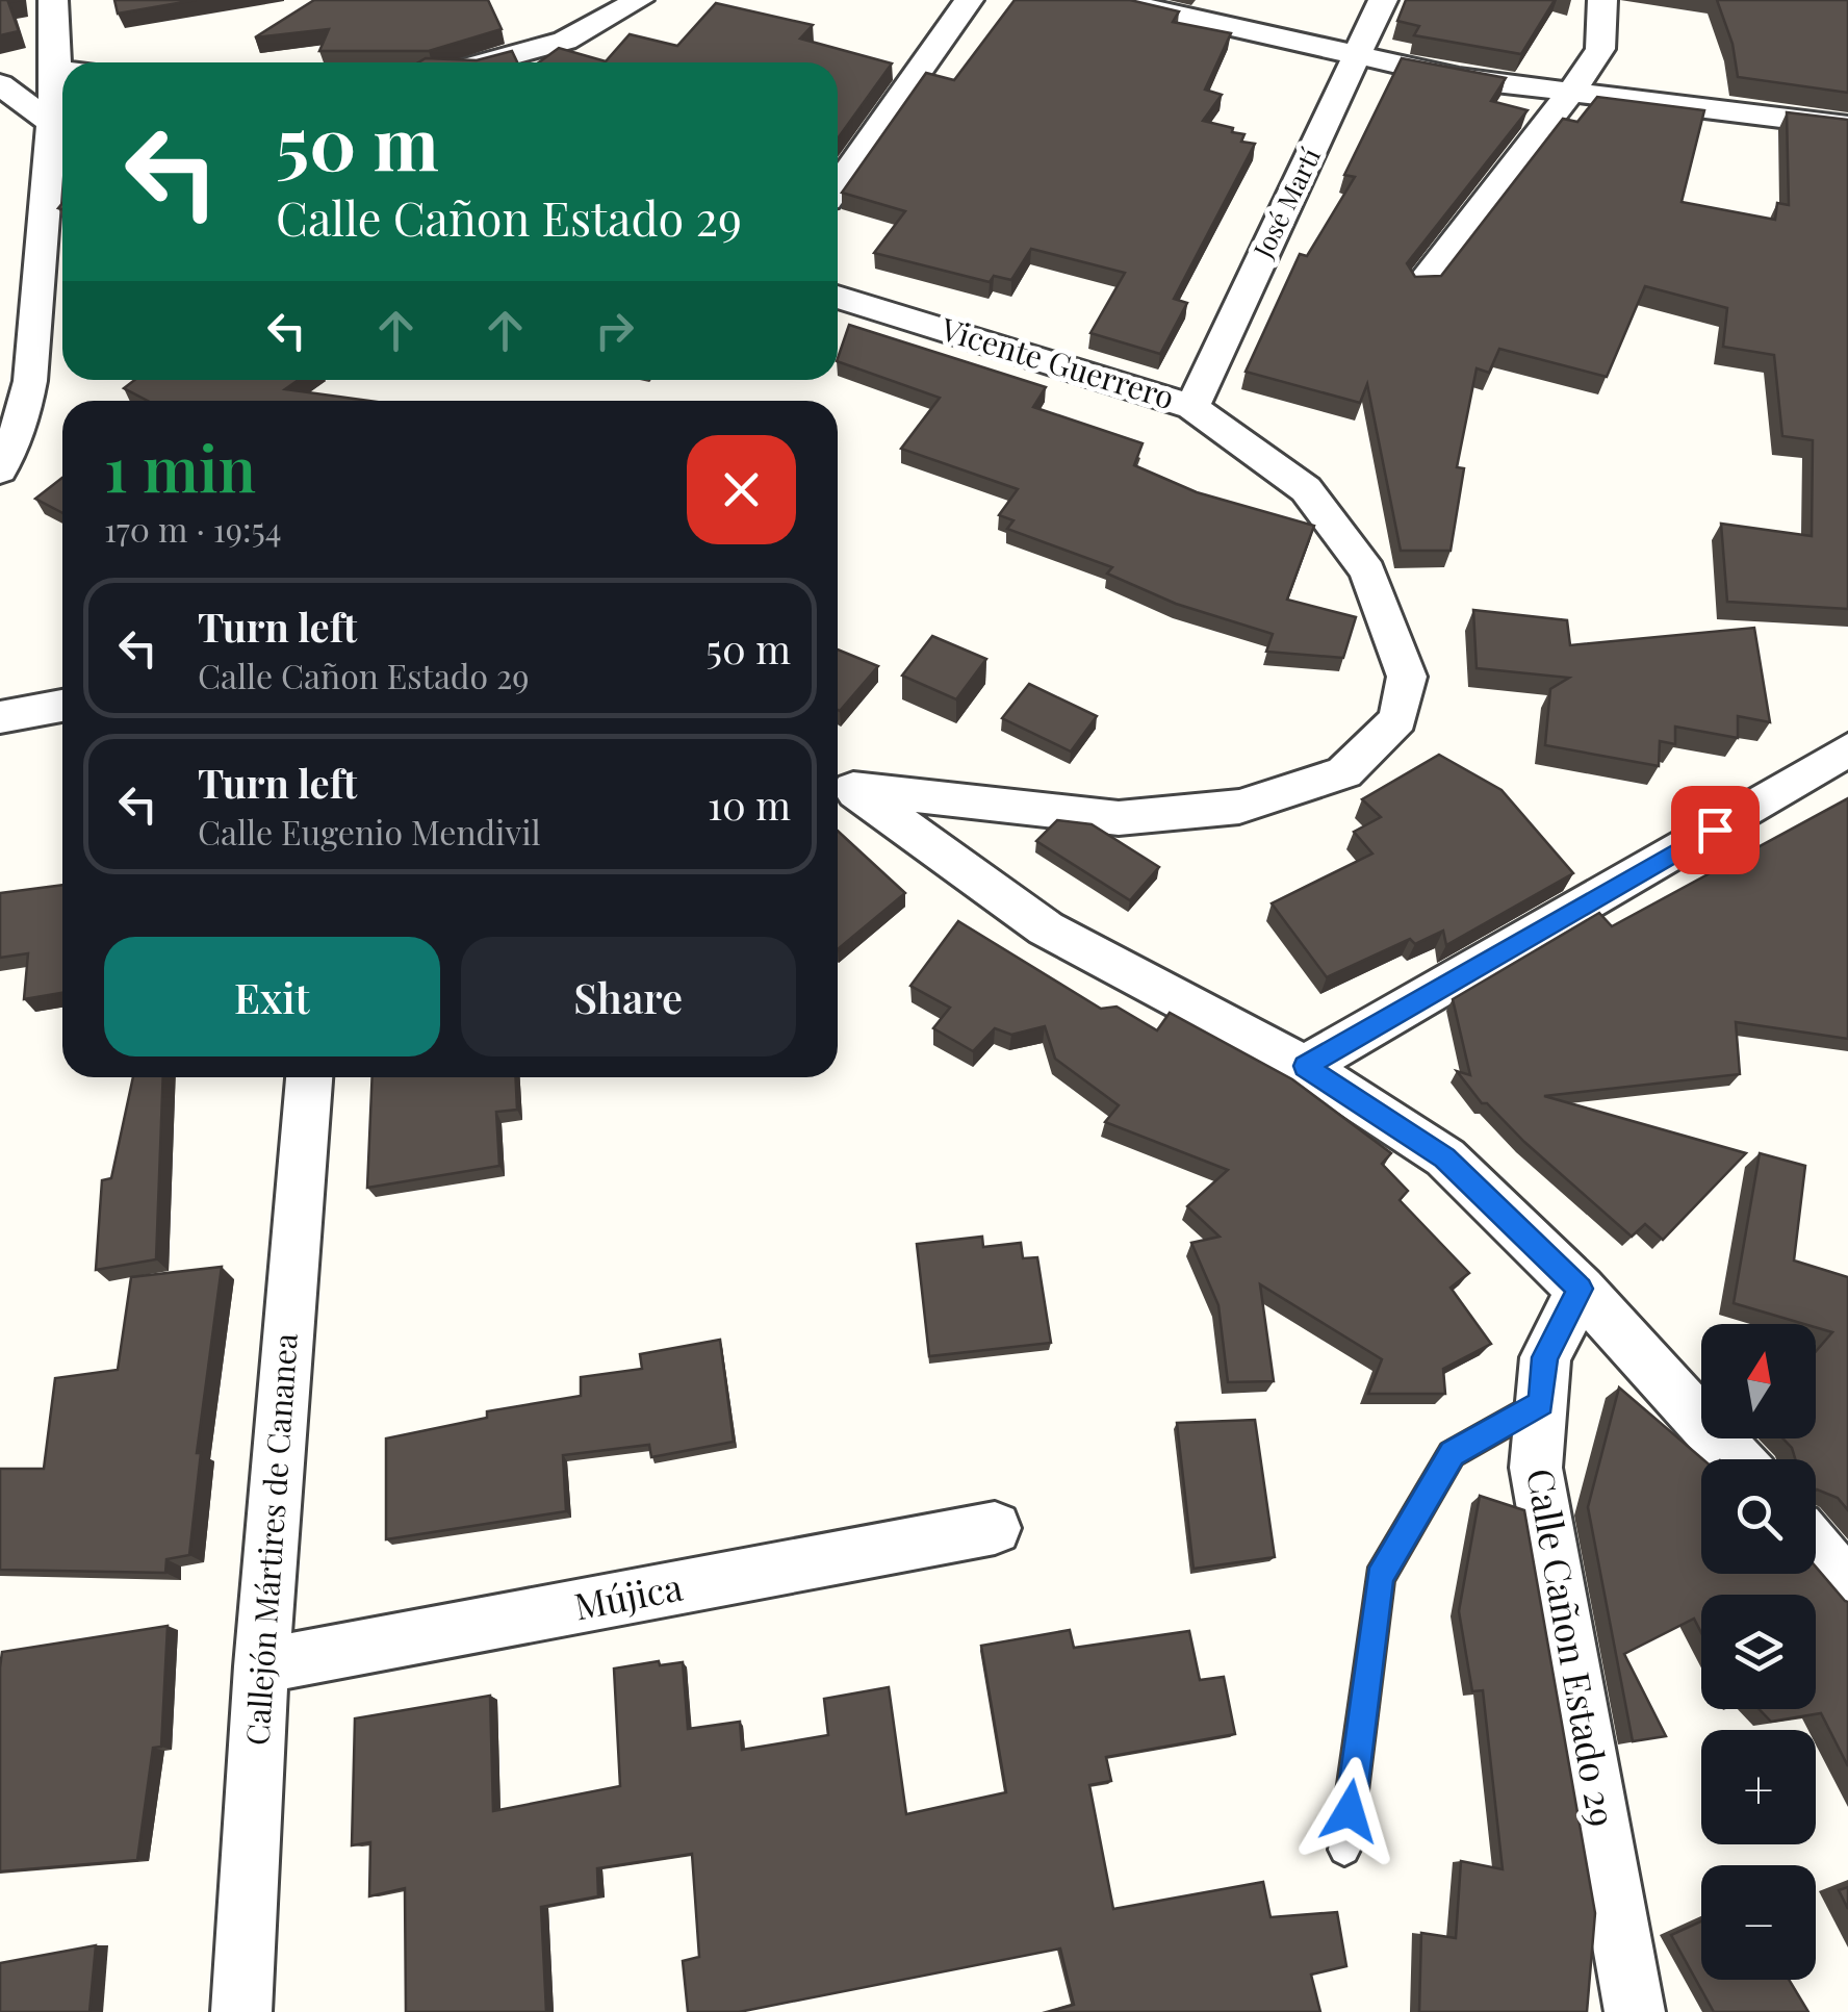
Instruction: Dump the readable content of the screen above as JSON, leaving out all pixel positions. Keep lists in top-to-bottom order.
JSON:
{
  "streets": {
    "street": [
      "José Martí",
      "Vicente Guerrero",
      "Callejón Mártires de Cananea",
      "Mújica",
      "Calle Cañon Estado 29"
    ]
  },
  "crossings": [
    ["José Martí", "Vicente Guerrero"],
    ["Callejón Mártires de Cananea", "Mújica"]
  ],
  "north": "top",
  "page": {
    "turn": ["50 m", "Calle Cañon Estado 29"],
    "heading": ["1 min", "170 m · 19:54"],
    "list": [
      {
        "name": "Turn left",
        "note": "Calle Cañon Estado 29",
        "value": "50 m"
      },
      {
        "name": "Turn left",
        "note": "Calle Eugenio Mendivil",
        "value": "10 m"
      }
    ],
    "buttons": ["Exit", "Share"],
    "map_buttons": ["+", "−"]
  }
}
